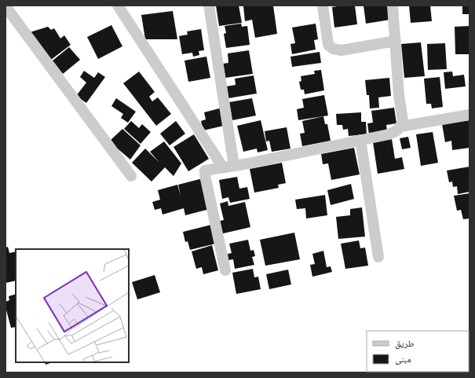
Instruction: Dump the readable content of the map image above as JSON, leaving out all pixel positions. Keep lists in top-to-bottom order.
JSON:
{
  "legend": ["طريق", "مبنى"]
}
